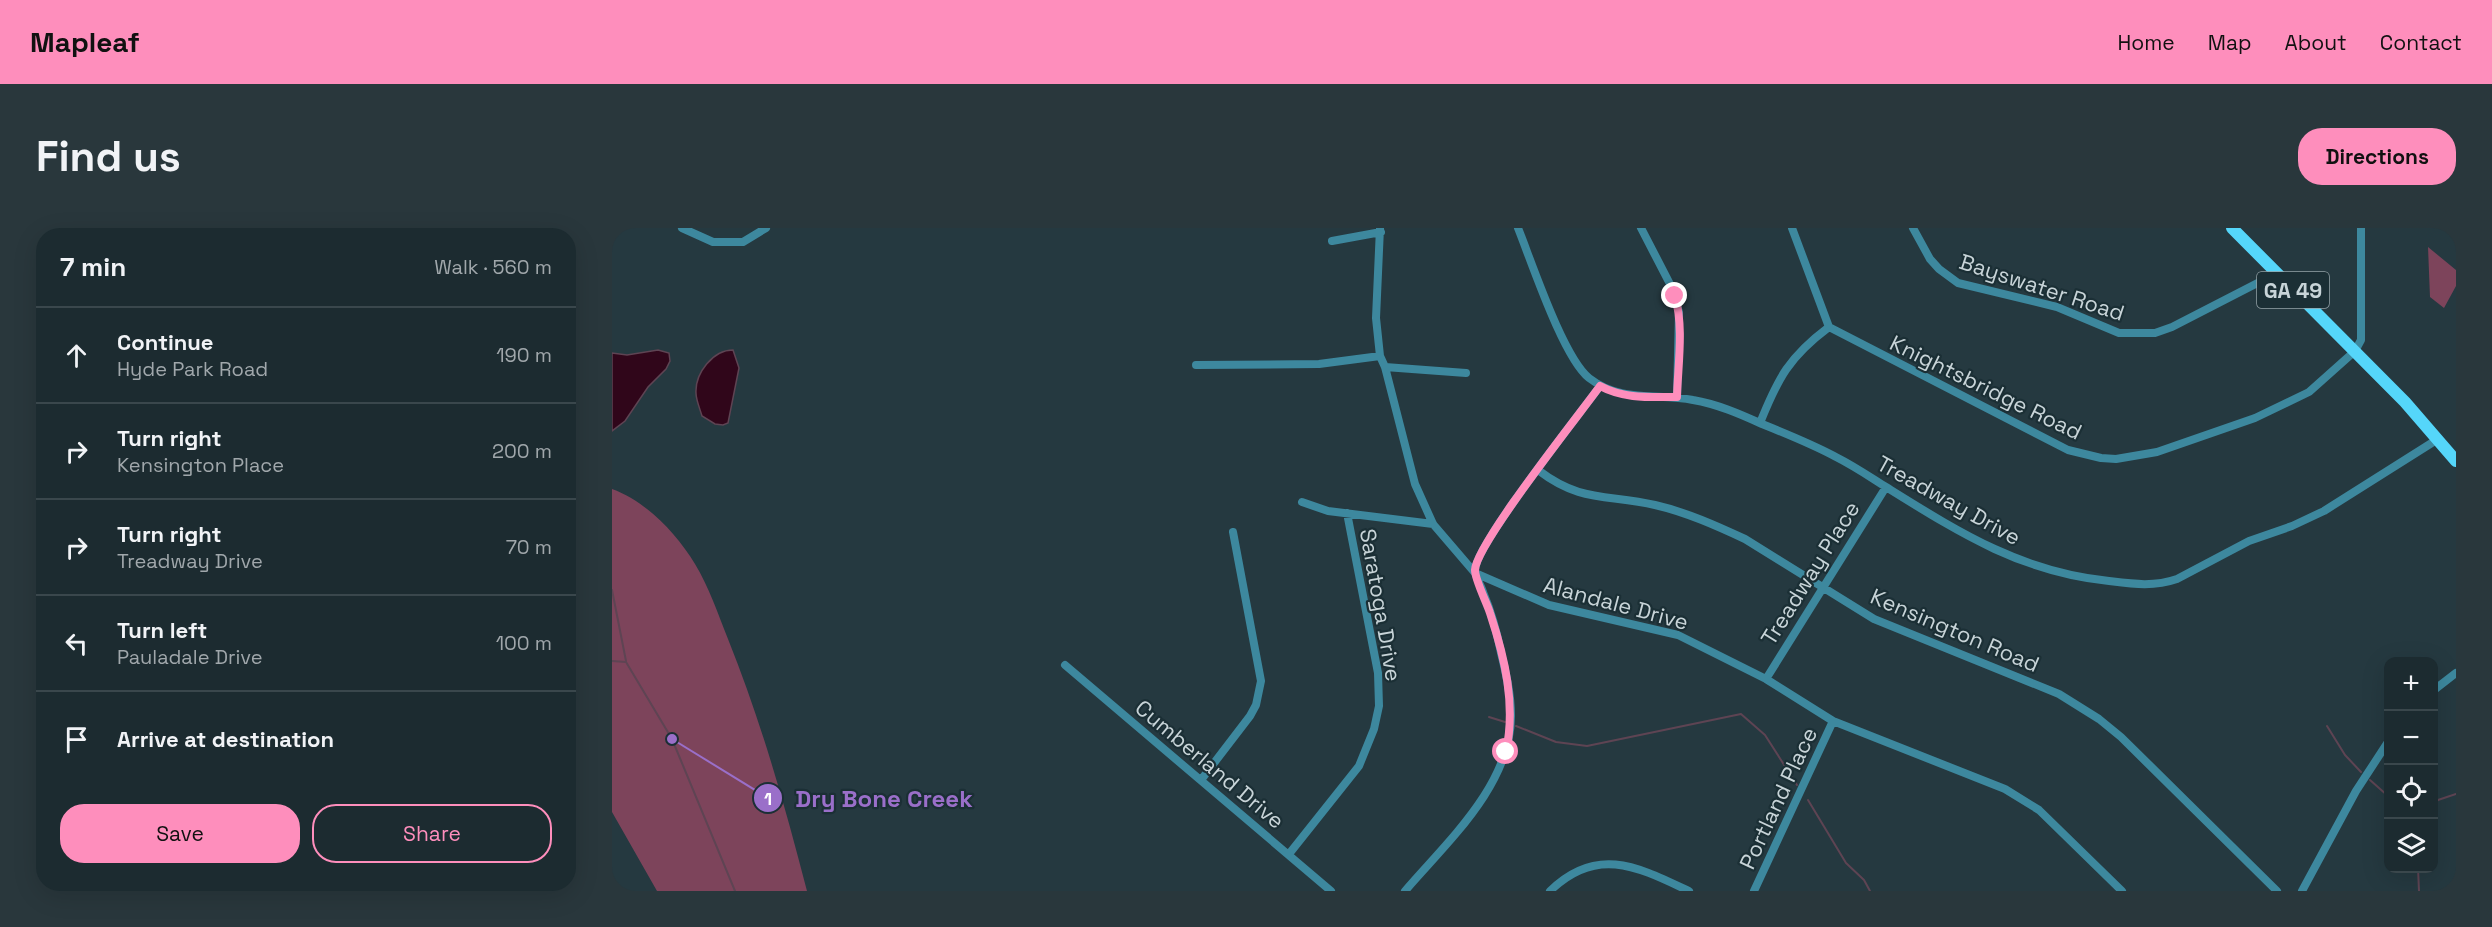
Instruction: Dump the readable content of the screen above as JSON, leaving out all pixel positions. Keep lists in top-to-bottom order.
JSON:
{
  "streets": {
    "main road": ["GA 49"],
    "street": [
      "Bayswater Road",
      "Knightsbridge Road",
      "Treadway Drive",
      "Treadway Place",
      "Alandale Drive",
      "Saratoga Drive",
      "Kensington Road",
      "Cumberland Drive",
      "Portland Place"
    ]
  },
  "crossings": [
    ["Bayswater Road", "GA 49"],
    ["GA 49", "Knightsbridge Road"],
    ["GA 49", "Treadway Drive"],
    ["Treadway Drive", "Treadway Place"],
    ["Treadway Place", "Alandale Drive"],
    ["Treadway Place", "Kensington Road"],
    ["Alandale Drive", "Portland Place"],
    ["Saratoga Drive", "Cumberland Drive"]
  ],
  "places": ["Dry Bone Creek"],
  "page": {
    "header": "Mapleaf",
    "nav": [
      "Home",
      "Map",
      "About",
      "Contact"
    ],
    "buttons": [
      "Directions",
      ["Save", "Share"]
    ],
    "title": "Find us",
    "heading": ["7 min", "Walk · 560 m"],
    "list": [
      ["Continue", "Hyde Park Road", "190 m"],
      ["Turn right", "Kensington Place", "200 m"],
      ["Turn right", "Treadway Drive", "70 m"],
      ["Turn left", "Pauladale Drive", "100 m"],
      "Arrive at destination"
    ],
    "map_buttons": ["+", "−"]
  }
}
